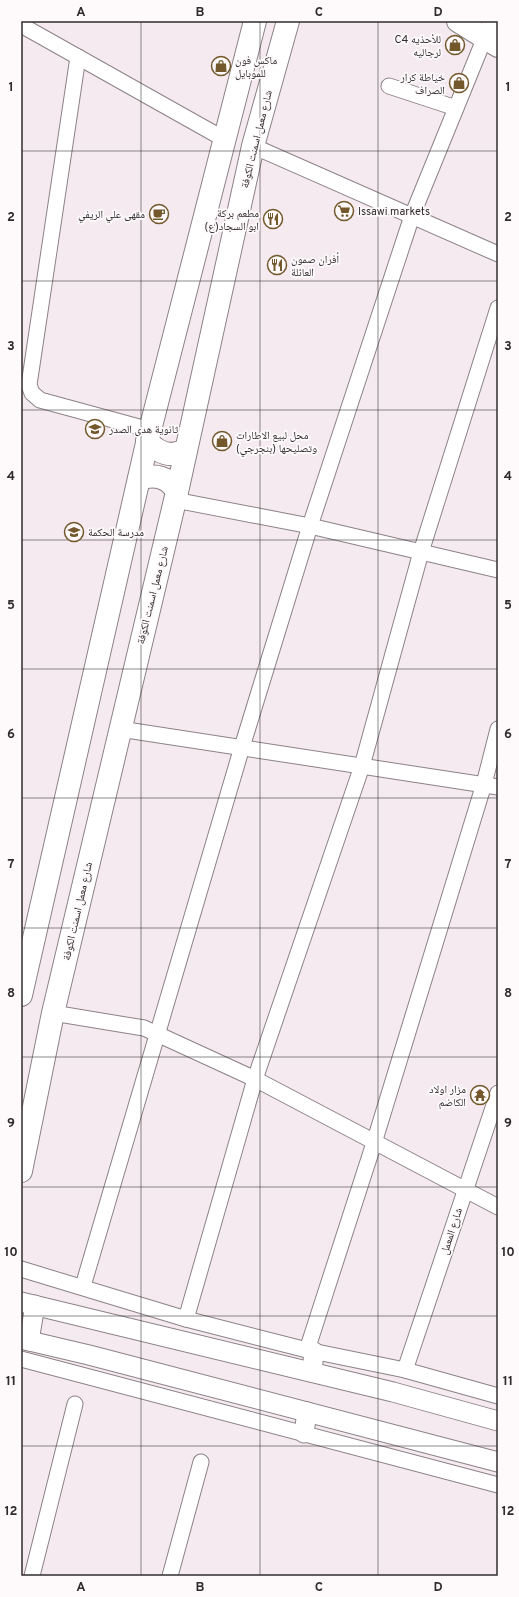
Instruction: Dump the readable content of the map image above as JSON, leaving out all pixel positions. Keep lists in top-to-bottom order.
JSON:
{
  "streets": {
    "main road": ["شارع معمل اسمنت الكوفة"],
    "street": ["شارع المعمل"]
  },
  "places": {
    "shop": [
      "C4 للأحذيه لرجاليه",
      "ماكس فون للموبايل",
      "خياطة كرار الصراف",
      "محل لبيع الاطارات وتصليحها (بنجرجي)"
    ],
    "supermarket": ["Issawi markets"],
    "cafe": ["مقهى علي الريفي"],
    "restaurant": ["مطعم بركة ابو السجاد(ع)", "أفران صمون العائلة"],
    "school or university": ["ثانوية هدى الصدر", "مدرسة الحكمة"],
    "temple": ["مزار اولاد الكاضم"]
  },
  "grid": {
    "columns": [
      "A",
      "B",
      "C",
      "D"
    ],
    "rows": [
      "1",
      "2",
      "3",
      "4",
      "5",
      "6",
      "7",
      "8",
      "9",
      "10",
      "11",
      "12"
    ]
  }
}
